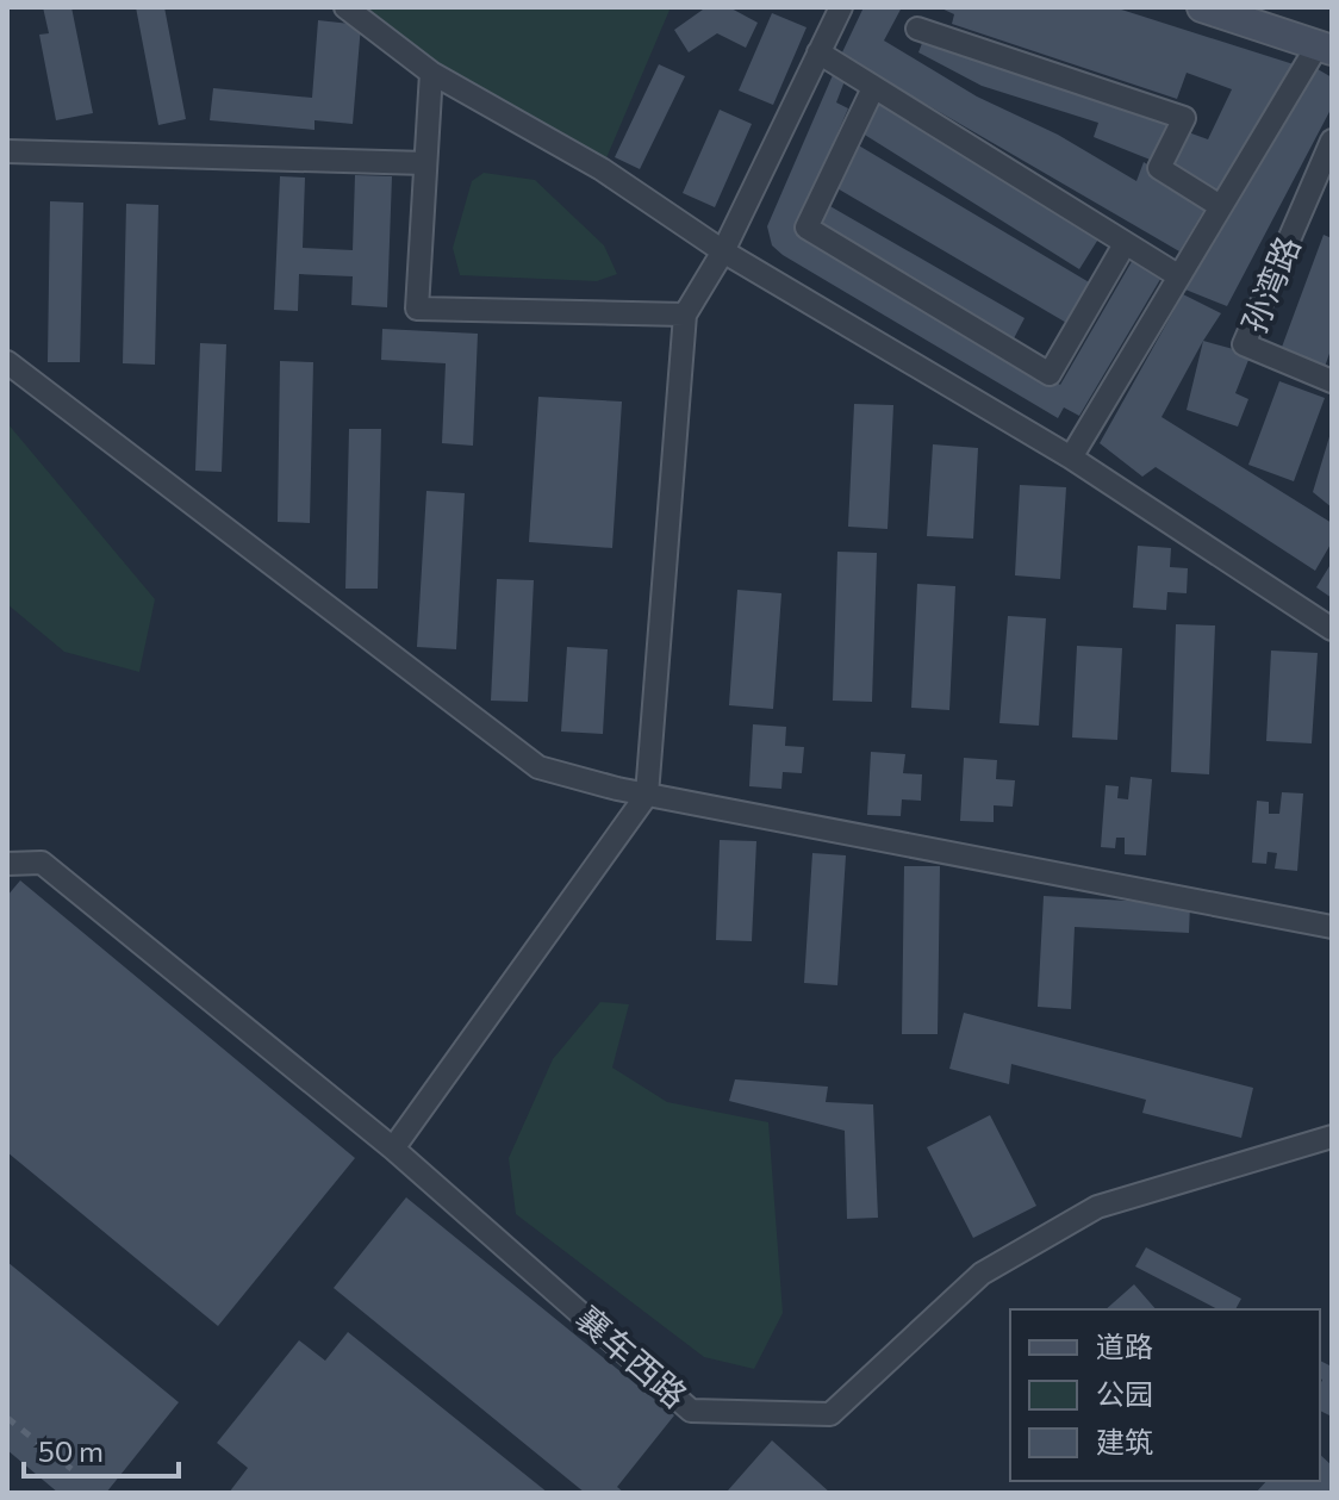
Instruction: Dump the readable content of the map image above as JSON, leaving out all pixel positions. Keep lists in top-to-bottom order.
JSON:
{
  "streets": {
    "street": ["孙湾路", "襄车西路"]
  },
  "legend": ["道路", "公园", "建筑"],
  "scale_bar": "50 m"
}
